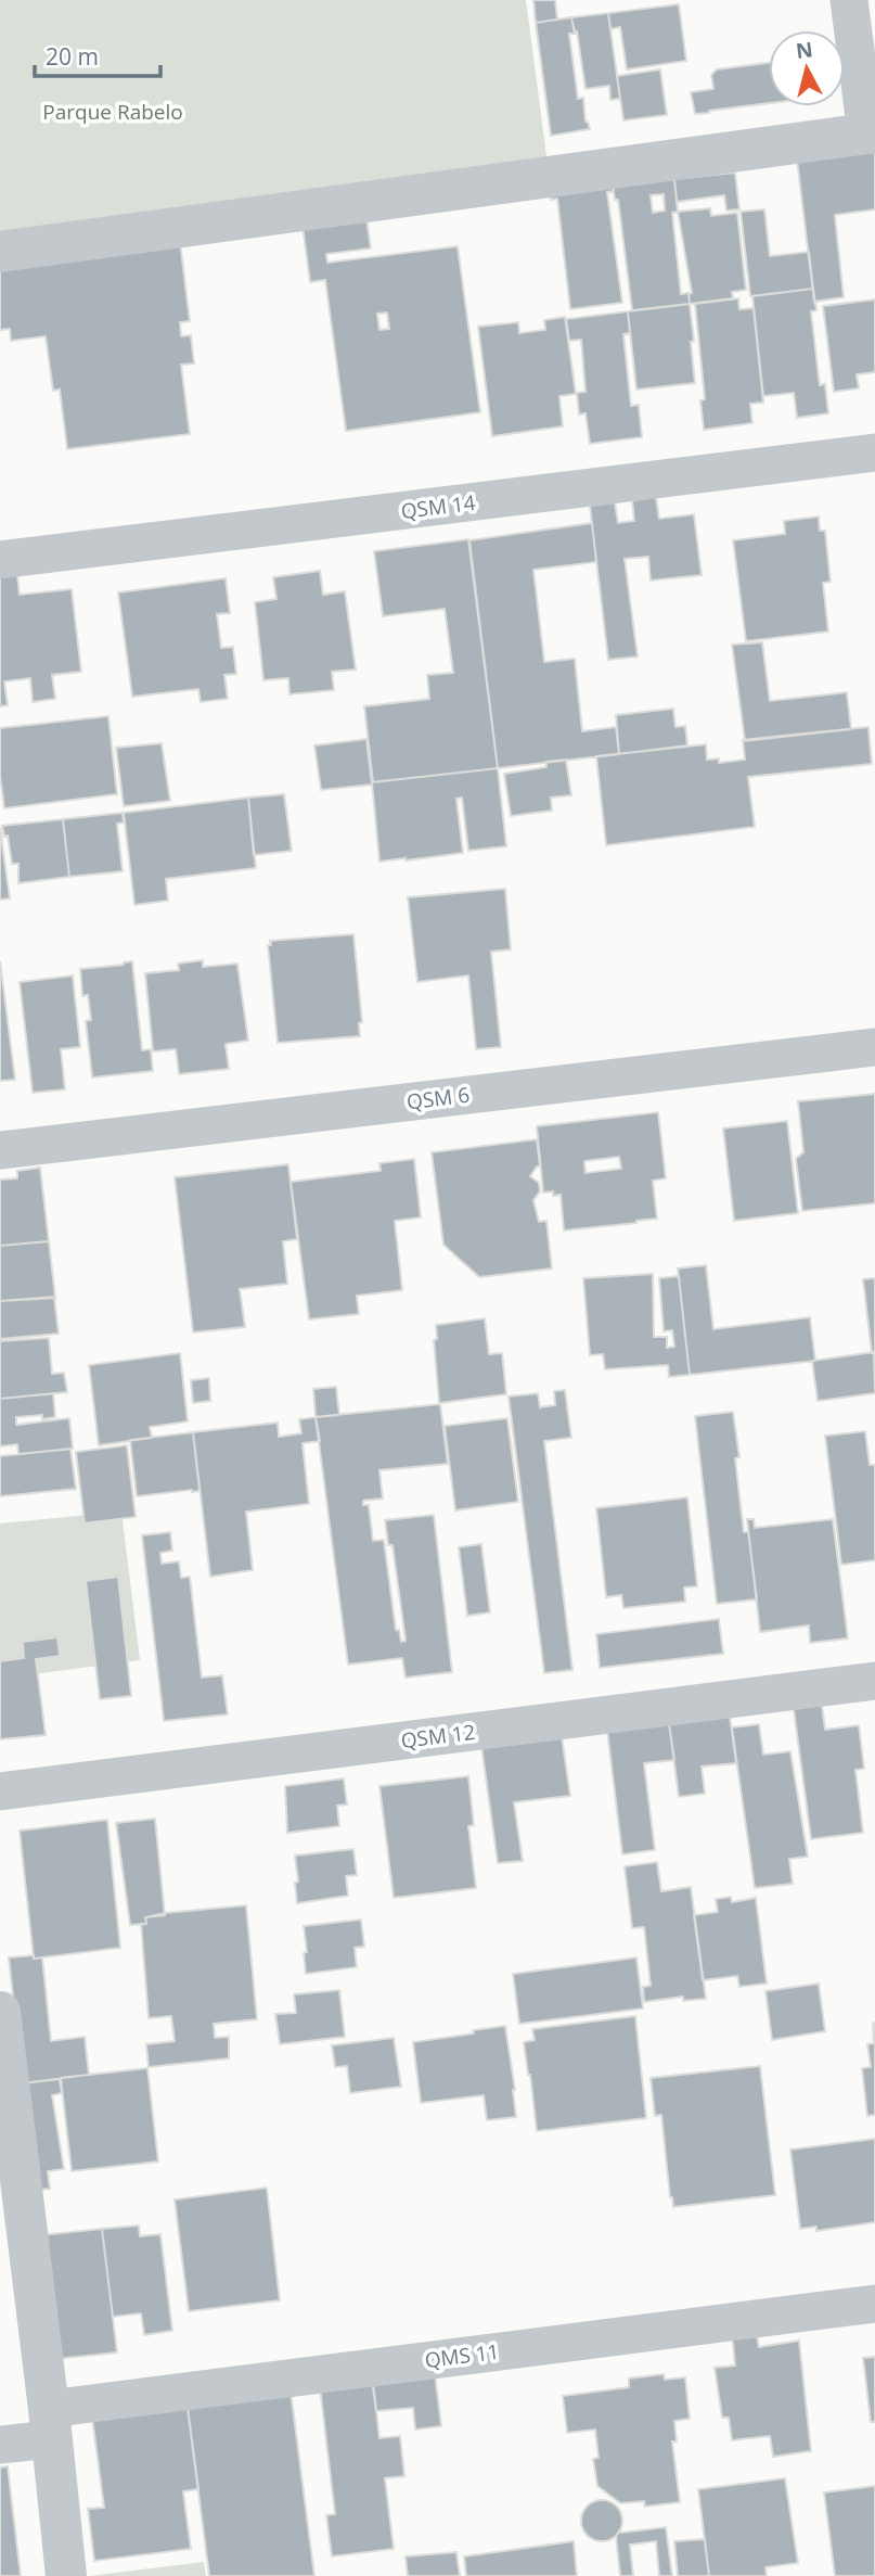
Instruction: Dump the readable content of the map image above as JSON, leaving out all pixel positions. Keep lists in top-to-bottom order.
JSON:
{
  "streets": {
    "street": [
      "QSM 14",
      "QSM 6",
      "QSM 12",
      "QMS 11"
    ]
  },
  "parks": ["Parque Rabelo"],
  "scale_bar": "20 m",
  "north": "top"
}
